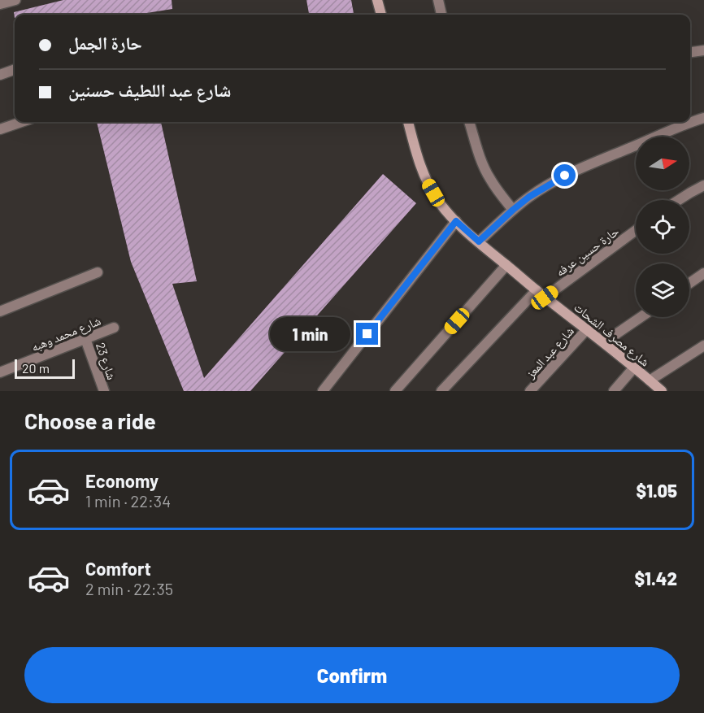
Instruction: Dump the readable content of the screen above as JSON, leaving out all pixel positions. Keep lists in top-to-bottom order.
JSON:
{
  "streets": {
    "street": [
      "حارة حسين عرفه",
      "شارع محمد وهبه",
      "شارع مصرف الشحات",
      "شارع عبد المعز",
      "شارع 23"
    ]
  },
  "crossings": [
    ["حارة حسين عرفه", "شارع مصرف الشحات"],
    ["شارع محمد وهبه", "شارع 23"],
    ["شارع مصرف الشحات", "شارع عبد المعز"]
  ],
  "scale_bar": "20 m",
  "north": "right",
  "page": {
    "banner": ["حارة الجمل", "شارع عبد اللطيف حسنين"],
    "bubble": "1 min",
    "scale": "20 m",
    "heading": "Choose a ride",
    "list": [
      {
        "name": "Economy",
        "note": "1 min · 22:34",
        "value": "$1.05"
      },
      {
        "name": "Comfort",
        "note": "2 min · 22:35",
        "value": "$1.42"
      }
    ],
    "buttons": "Confirm"
  }
}
